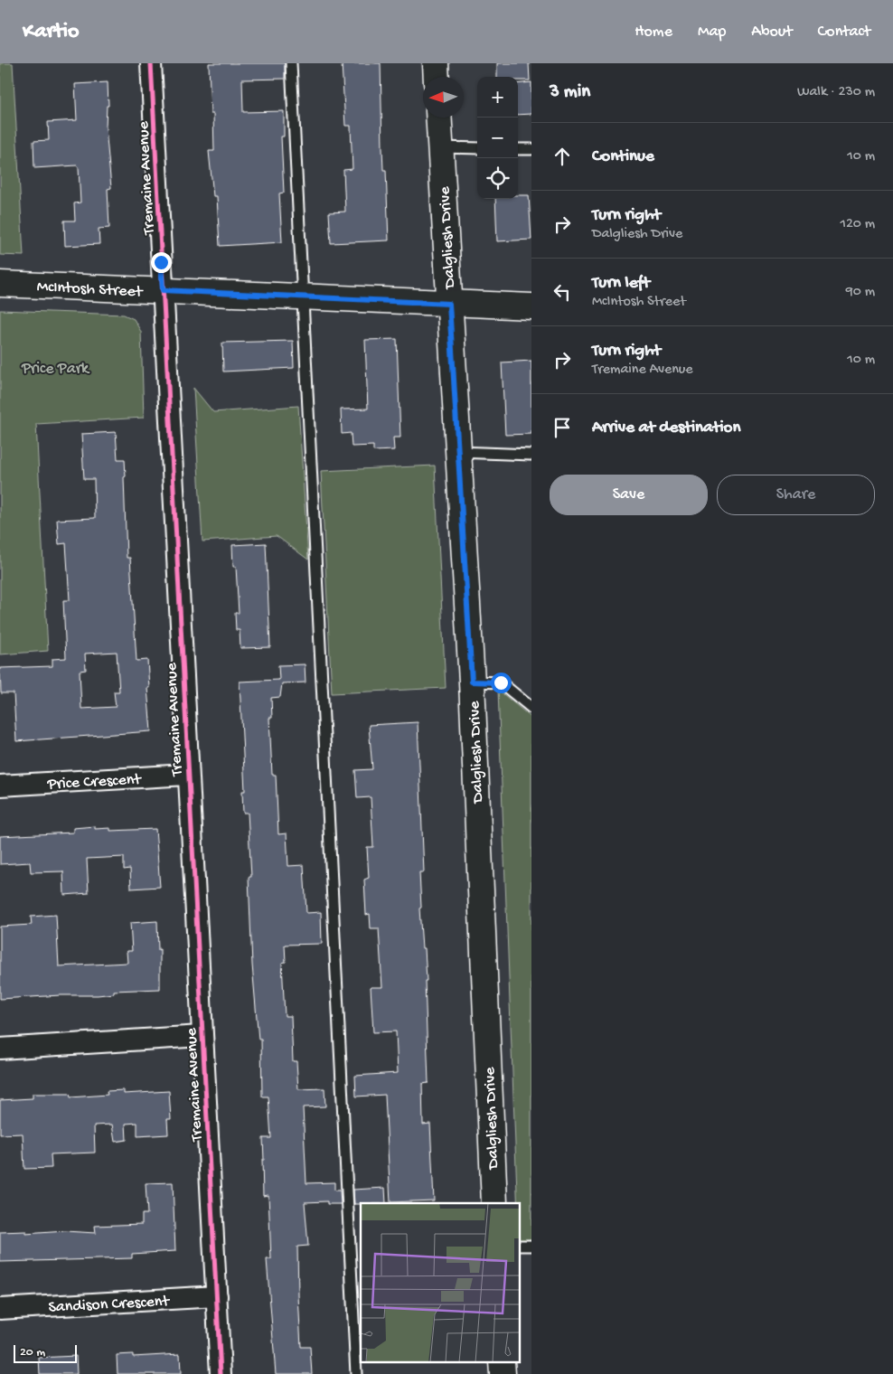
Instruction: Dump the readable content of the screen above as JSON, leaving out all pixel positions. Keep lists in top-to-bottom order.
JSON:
{
  "streets": {
    "street": [
      "Tremaine Avenue",
      "Dalgliesh Drive",
      "McIntosh Street",
      "Price Crescent",
      "Sandison Crescent"
    ]
  },
  "crossings": [
    ["Tremaine Avenue", "McIntosh Street"],
    ["Tremaine Avenue", "Price Crescent"],
    ["Tremaine Avenue", "Sandison Crescent"],
    ["Dalgliesh Drive", "McIntosh Street"]
  ],
  "parks": ["Price Park"],
  "scale_bar": "20 m",
  "north": "left",
  "page": {
    "header": "Kartio",
    "nav": [
      "Home",
      "Map",
      "About",
      "Contact"
    ],
    "heading": ["3 min", "Walk · 230 m"],
    "map_buttons": ["+", "−"],
    "list": [
      ["Continue", "10 m"],
      ["Turn right", "Dalgliesh Drive", "120 m"],
      ["Turn left", "McIntosh Street", "90 m"],
      ["Turn right", "Tremaine Avenue", "10 m"],
      "Arrive at destination"
    ],
    "buttons": ["Save", "Share"],
    "scale": "20 m"
  }
}
